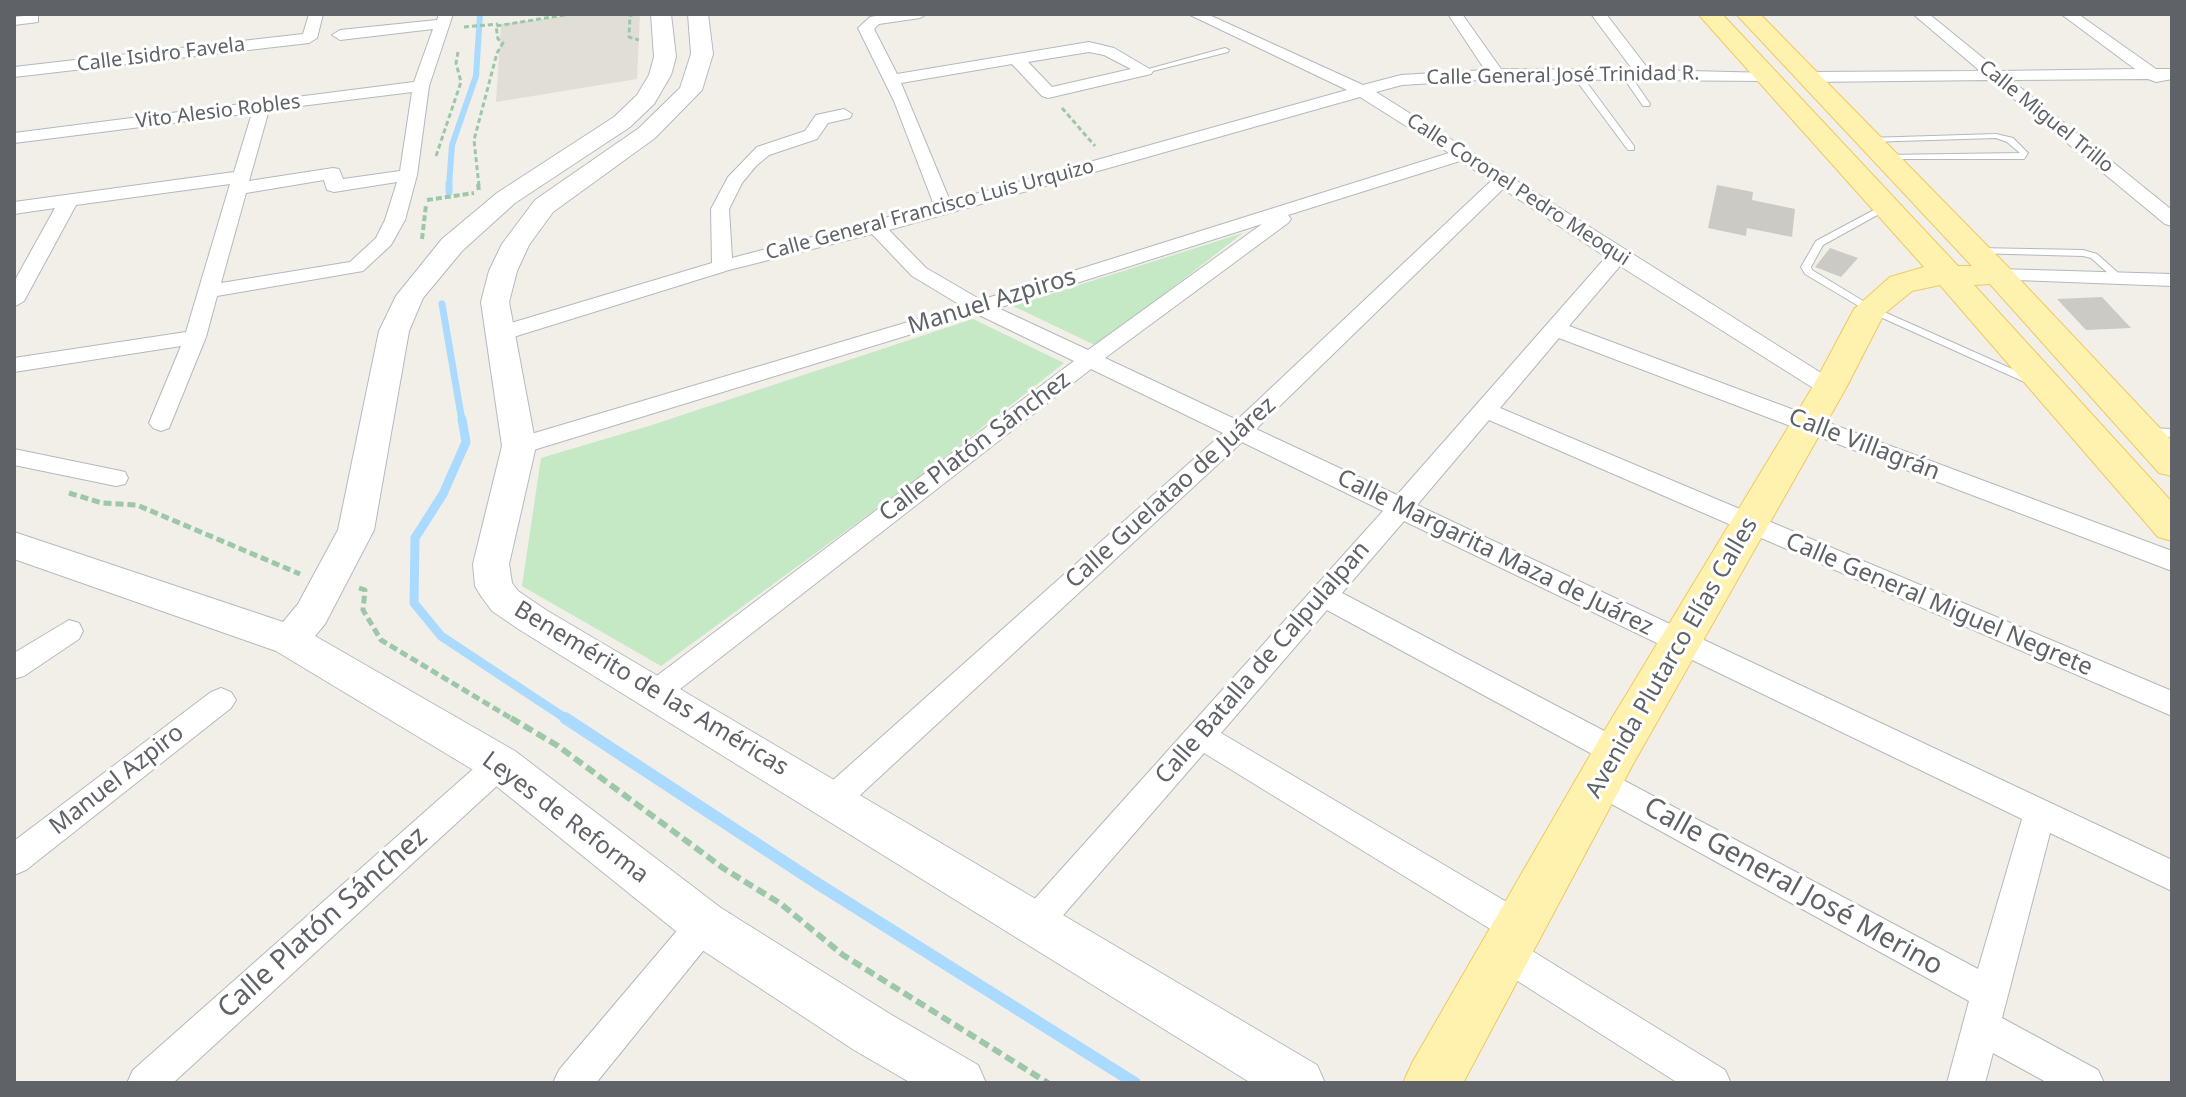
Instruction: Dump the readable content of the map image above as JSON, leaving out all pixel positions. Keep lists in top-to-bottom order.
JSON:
{
  "streets": {
    "main road": ["Avenida Plutarco Elías Calles"],
    "street": [
      "Calle Isidro Favela",
      "Calle General José Trinidad R.",
      "Vito Alesio Robles",
      "Calle Miguel Trillo",
      "Calle Coronel Pedro Meoqui",
      "Calle General Francisco Luis Urquizo",
      "Manuel Azpiros",
      "Calle Villagrán",
      "Calle Platón Sánchez",
      "Calle Guelatao de Juárez",
      "Calle Margarita Maza de Juárez",
      "Calle General Miguel Negrete",
      "Calle Batalla de Calpulalpan",
      "Benemérito de las Américas",
      "Manuel Azpiro",
      "Leyes de Reforma",
      "Calle General José Merino"
    ]
  },
  "crossings": [
    ["Calle General José Trinidad R.", "Calle Coronel Pedro Meoqui"],
    ["Calle General José Trinidad R.", "Calle General Francisco Luis Urquizo"],
    ["Calle Coronel Pedro Meoqui", "Calle General Francisco Luis Urquizo"],
    ["Calle Coronel Pedro Meoqui", "Manuel Azpiros"],
    ["Calle Coronel Pedro Meoqui", "Calle Villagrán"],
    ["Calle Coronel Pedro Meoqui", "Calle Guelatao de Juárez"],
    ["Calle Coronel Pedro Meoqui", "Avenida Plutarco Elías Calles"],
    ["Calle Coronel Pedro Meoqui", "Calle Batalla de Calpulalpan"],
    ["Calle General Francisco Luis Urquizo", "Calle Margarita Maza de Juárez"],
    ["Calle General Francisco Luis Urquizo", "Benemérito de las Américas"],
    ["Manuel Azpiros", "Calle Platón Sánchez"],
    ["Manuel Azpiros", "Calle Margarita Maza de Juárez"],
    ["Manuel Azpiros", "Benemérito de las Américas"],
    ["Calle Villagrán", "Avenida Plutarco Elías Calles"],
    ["Calle Villagrán", "Calle Batalla de Calpulalpan"],
    ["Calle Platón Sánchez", "Calle Margarita Maza de Juárez"],
    ["Calle Platón Sánchez", "Benemérito de las Américas"],
    ["Calle Platón Sánchez", "Leyes de Reforma"],
    ["Calle Guelatao de Juárez", "Calle Margarita Maza de Juárez"],
    ["Calle Guelatao de Juárez", "Benemérito de las Américas"],
    ["Calle Margarita Maza de Juárez", "Avenida Plutarco Elías Calles"],
    ["Calle Margarita Maza de Juárez", "Calle Batalla de Calpulalpan"],
    ["Calle General Miguel Negrete", "Avenida Plutarco Elías Calles"],
    ["Calle General Miguel Negrete", "Calle Batalla de Calpulalpan"],
    ["Avenida Plutarco Elías Calles", "Calle General José Merino"],
    ["Calle Batalla de Calpulalpan", "Benemérito de las Américas"],
    ["Calle Batalla de Calpulalpan", "Calle General José Merino"]
  ]
}
